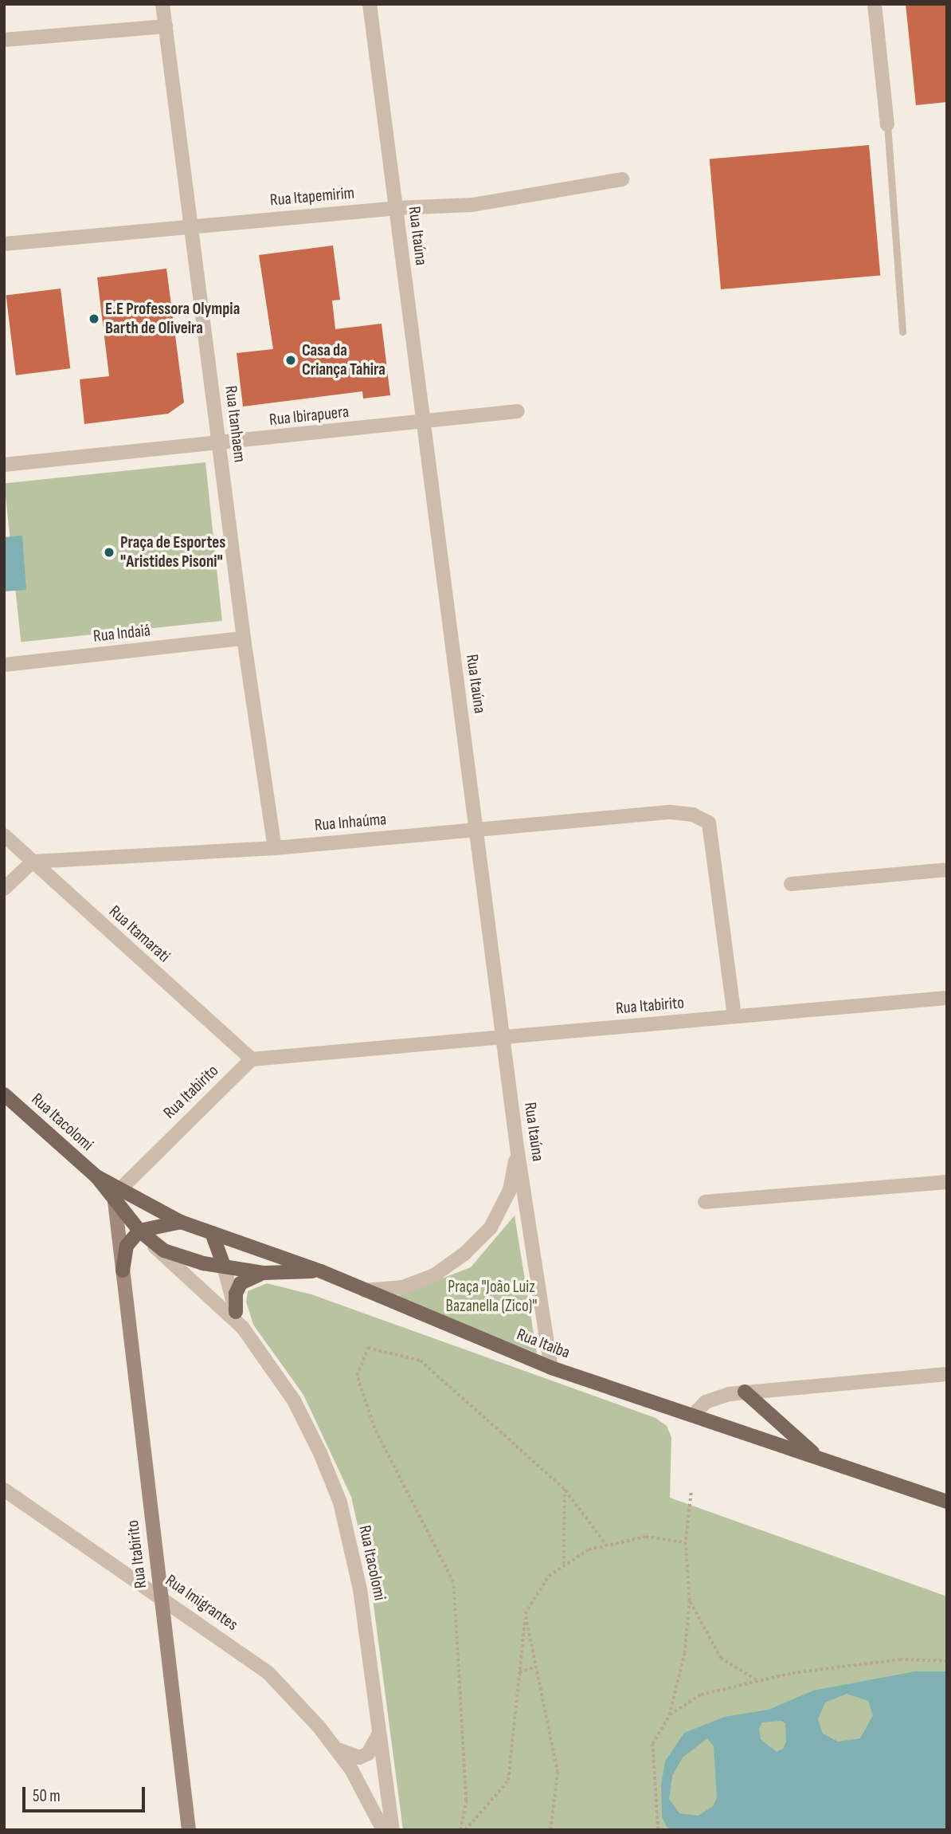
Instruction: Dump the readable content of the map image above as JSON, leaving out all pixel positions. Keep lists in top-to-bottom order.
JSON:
{
  "streets": {
    "main road": ["Rua Itacolomi", "Rua Itaiba"],
    "street": [
      "Rua Itapemirim",
      "Rua Itaúna",
      "Rua Ibirapuera",
      "Rua Itanhaem",
      "Rua Indaiá",
      "Rua Inhaúma",
      "Rua Itamarati",
      "Rua Itabirito",
      "Rua Imigrantes"
    ]
  },
  "crossings": [
    ["Rua Itapemirim", "Rua Itaúna"],
    ["Rua Itapemirim", "Rua Itanhaem"],
    ["Rua Itaúna", "Rua Ibirapuera"],
    ["Rua Itaúna", "Rua Inhaúma"],
    ["Rua Itaúna", "Rua Itabirito"],
    ["Rua Itaúna", "Rua Itaiba"],
    ["Rua Ibirapuera", "Rua Itanhaem"],
    ["Rua Itanhaem", "Rua Indaiá"],
    ["Rua Itanhaem", "Rua Inhaúma"],
    ["Rua Inhaúma", "Rua Itamarati"],
    ["Rua Inhaúma", "Rua Itabirito"],
    ["Rua Itamarati", "Rua Itabirito"],
    ["Rua Itabirito", "Rua Itacolomi"],
    ["Rua Itabirito", "Rua Itaiba"],
    ["Rua Itabirito", "Rua Imigrantes"],
    ["Rua Itacolomi", "Rua Itaiba"],
    ["Rua Itacolomi", "Rua Imigrantes"]
  ],
  "parks": ["Praça \"João Luiz Bazanella (Zico)\""],
  "places": ["E.E Professora Olympia Barth de Oliveira", "Casa da Criança Tahira", "Praça de Esportes \"Aristides Pisoni\""],
  "scale_bar": "50 m"
}
